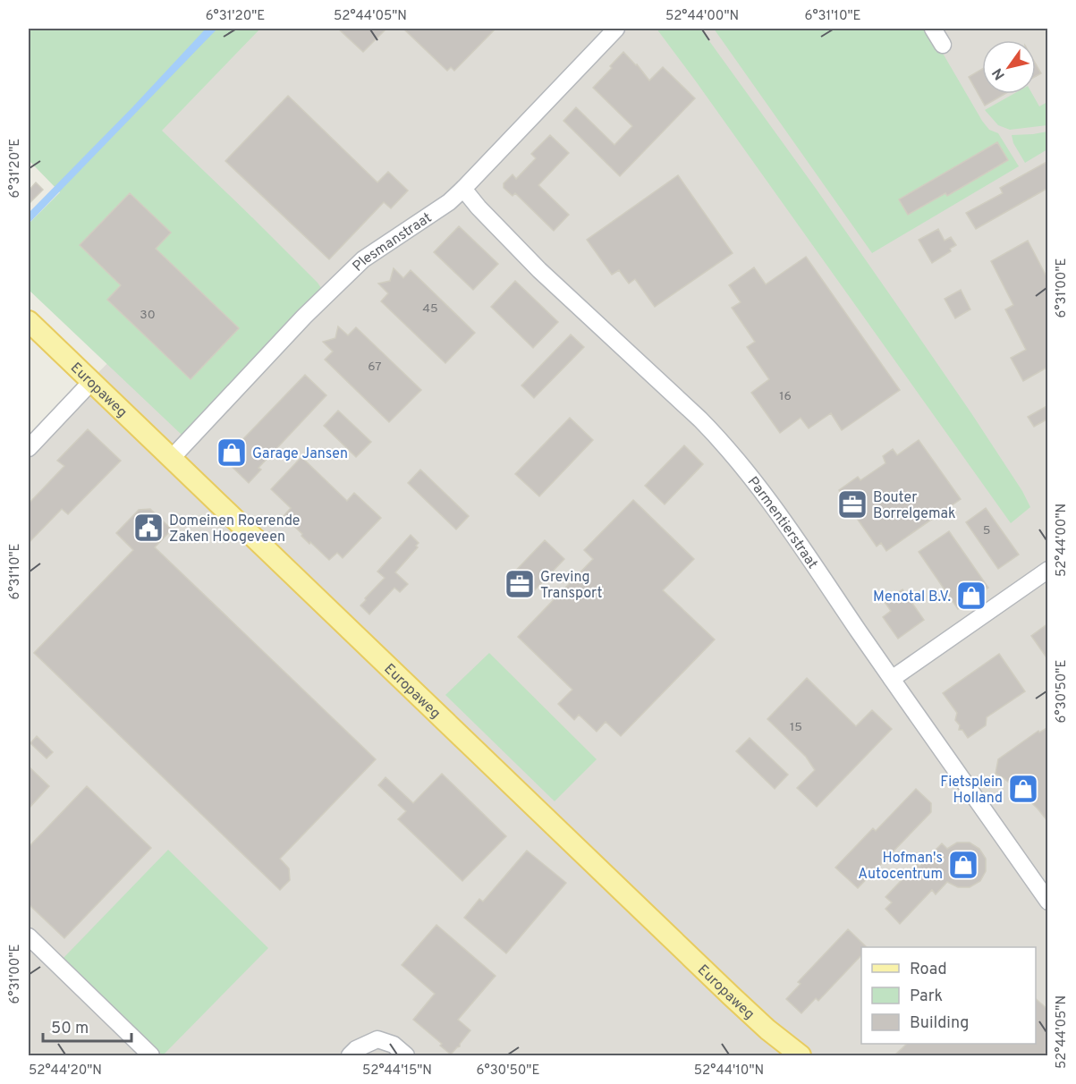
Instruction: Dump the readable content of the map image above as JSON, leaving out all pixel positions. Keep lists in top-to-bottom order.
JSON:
{
  "streets": {
    "main road": ["Europaweg"],
    "street": ["Plesmanstraat", "Parmentierstraat"]
  },
  "crossings": [
    ["Plesmanstraat", "Europaweg"],
    ["Plesmanstraat", "Parmentierstraat"]
  ],
  "places": {
    "shop": [
      "Garage Jansen",
      "Menotal B.V.",
      "Fietsplein Holland",
      "Hofman's Autocentrum"
    ],
    "office": ["Bouter Borrelgemak", "Greving Transport"],
    "public building": ["Domeinen Roerende Zaken Hoogeveen"]
  },
  "house_numbers": [
    "45",
    "30",
    "67",
    "16",
    "5",
    "15"
  ],
  "legend": ["Road", "Park", "Building"],
  "scale_bar": "50 m",
  "north": "bottom left",
  "coordinates": [
    "6°31'20\"E",
    "52°44'05\"N",
    "52°44'00\"N",
    "6°31'10\"E",
    "6°31'00\"E",
    "6°30'50\"E",
    "52°44'20\"N",
    "52°44'15\"N",
    "52°44'10\"N"
  ]
}
